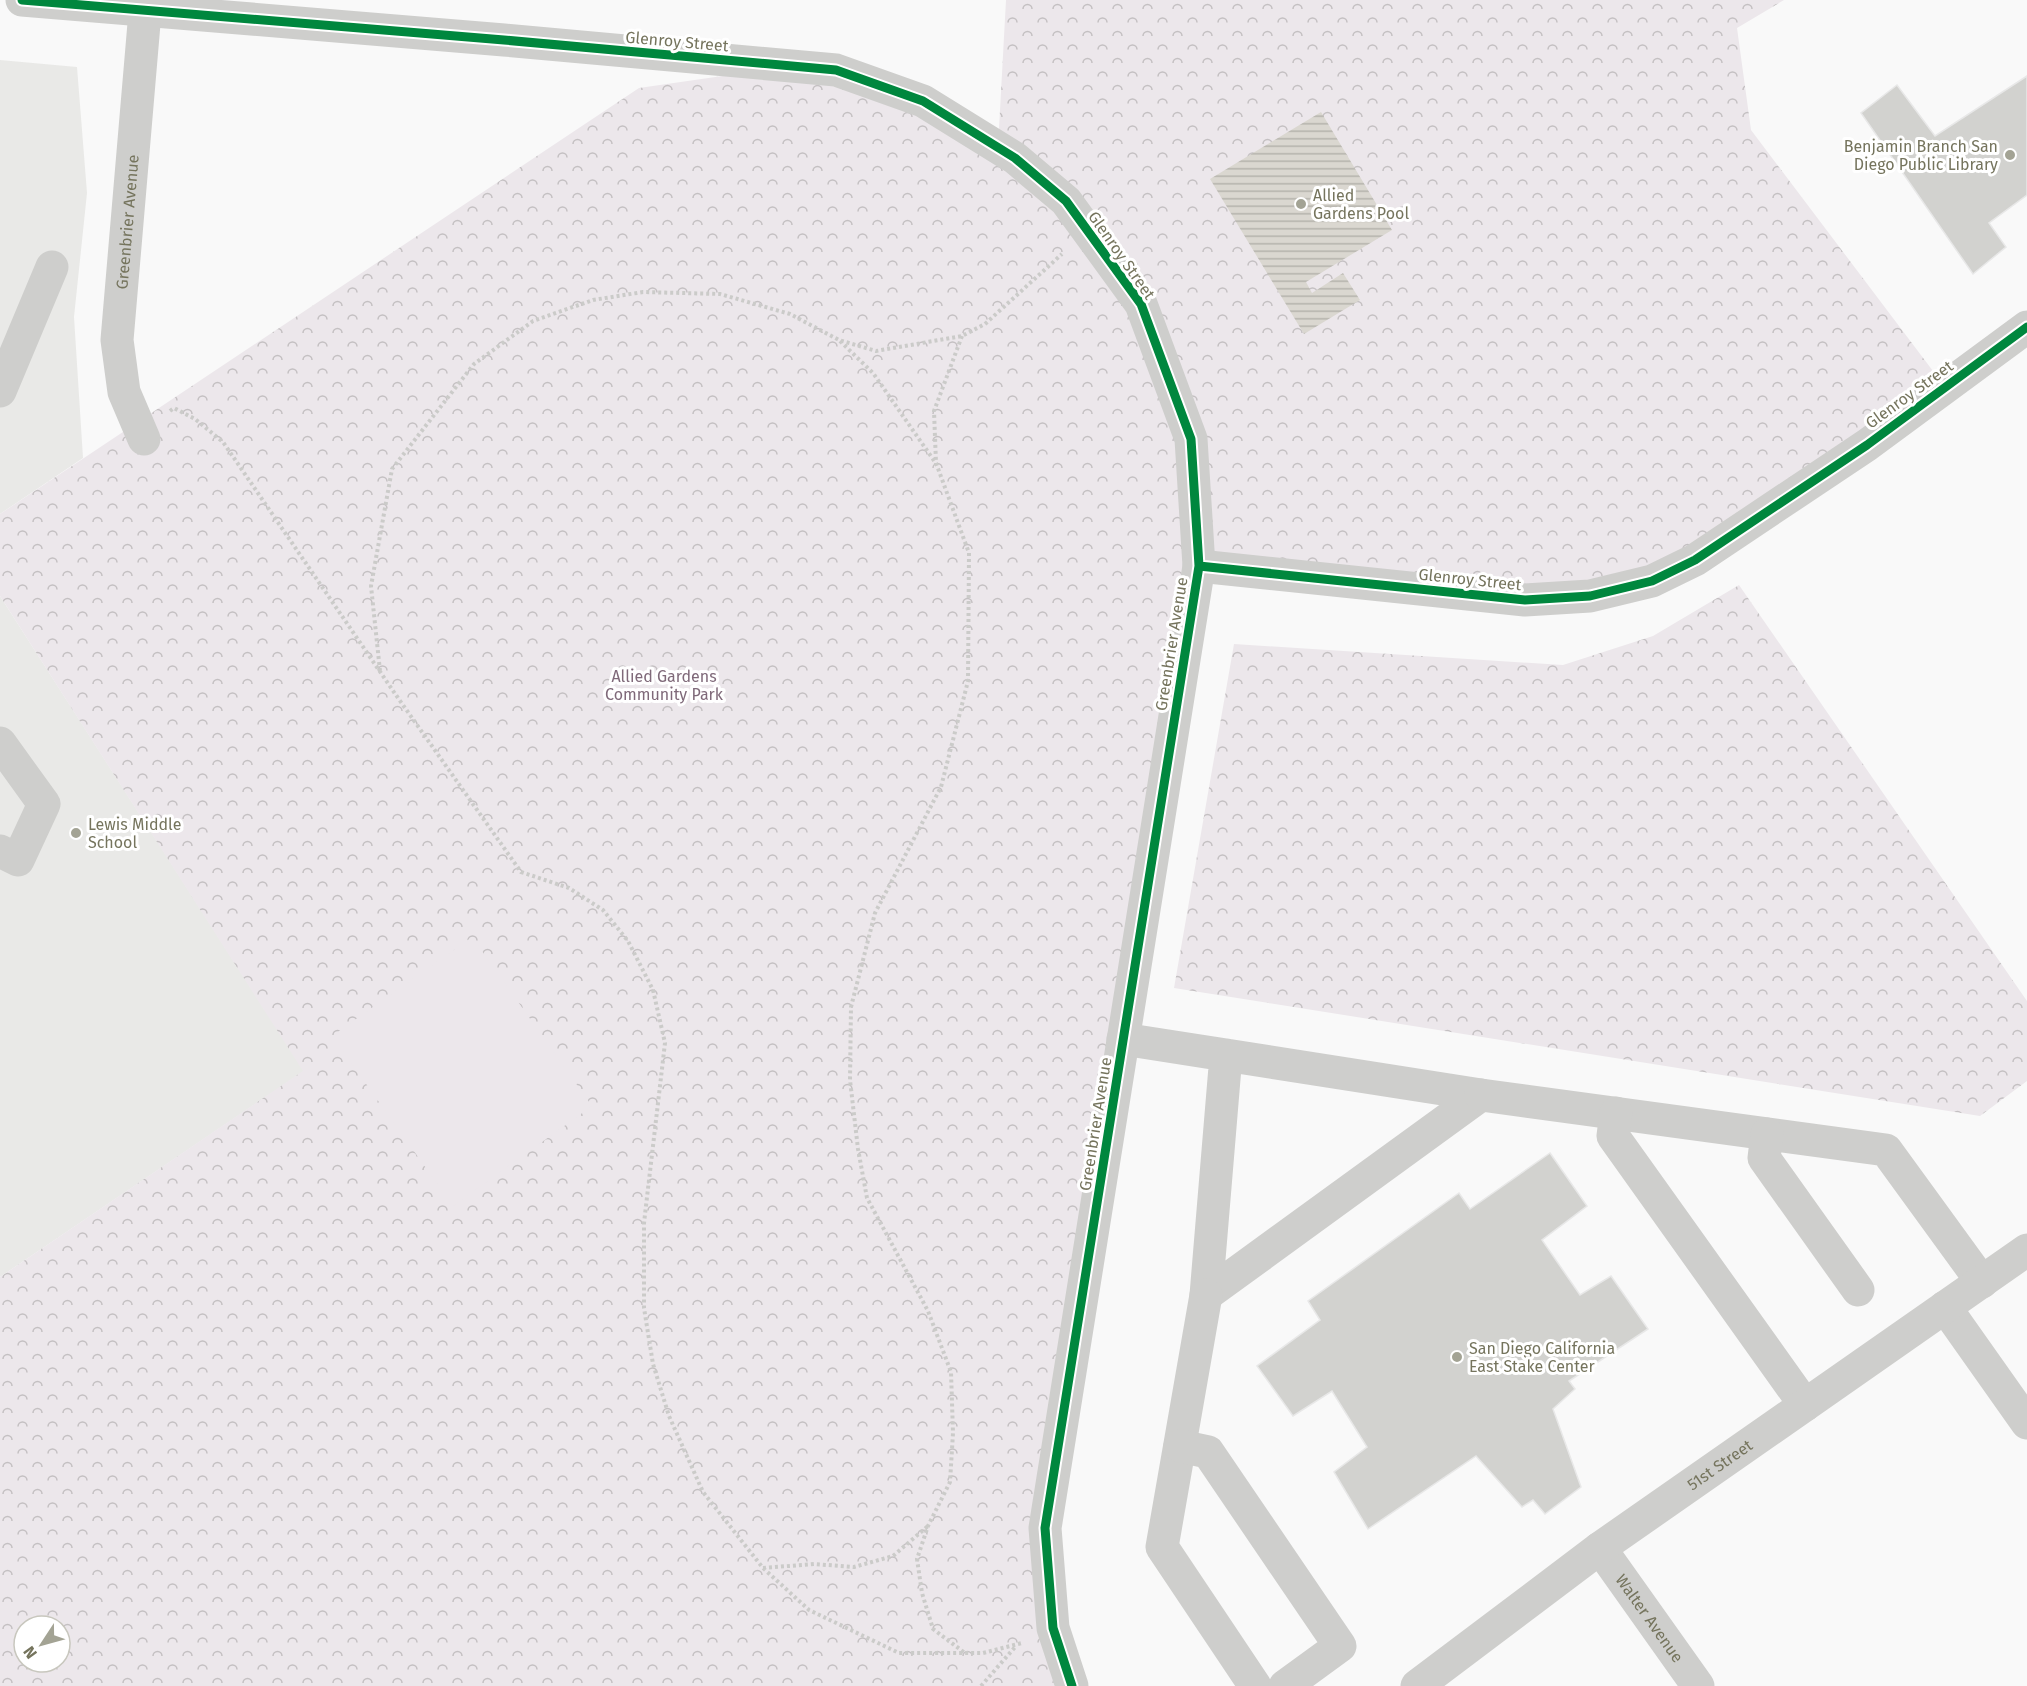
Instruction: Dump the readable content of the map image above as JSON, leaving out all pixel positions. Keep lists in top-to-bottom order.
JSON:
{
  "streets": {
    "street": [
      "Glenroy Street",
      "Greenbrier Avenue",
      "51st Street",
      "Walter Avenue"
    ]
  },
  "crossings": [
    ["Glenroy Street", "Greenbrier Avenue"],
    ["51st Street", "Walter Avenue"]
  ],
  "parks": ["Allied Gardens Community Park"],
  "places": [
    "Benjamin Branch San Diego Public Library",
    "Allied Gardens Pool",
    "Lewis Middle School",
    "San Diego California East Stake Center"
  ],
  "north": "bottom left"
}
